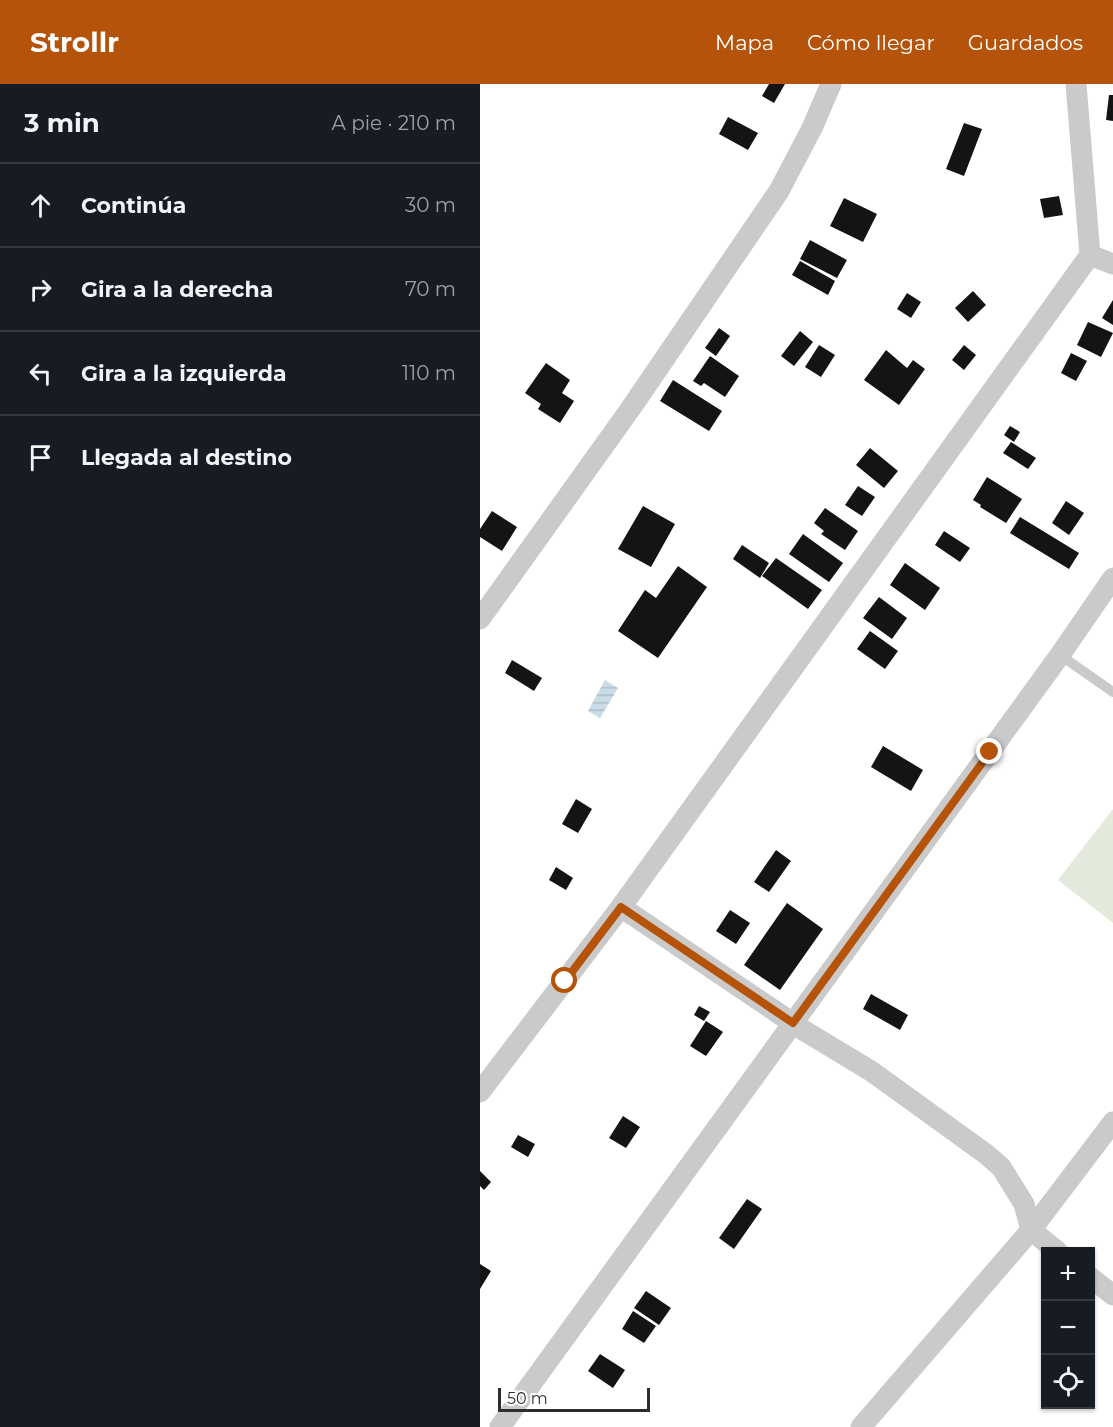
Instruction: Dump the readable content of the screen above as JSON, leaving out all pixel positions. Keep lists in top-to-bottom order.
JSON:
{
  "scale_bar": "50 m",
  "page": {
    "header": "Strollr",
    "nav": ["Mapa", "Cómo llegar", "Guardados"],
    "heading": ["3 min", "A pie · 210 m"],
    "list": [
      ["Continúa", "30 m"],
      ["Gira a la derecha", "70 m"],
      ["Gira a la izquierda", "110 m"],
      "Llegada al destino"
    ],
    "map_buttons": ["+", "−"],
    "scale": "50 m"
  }
}
